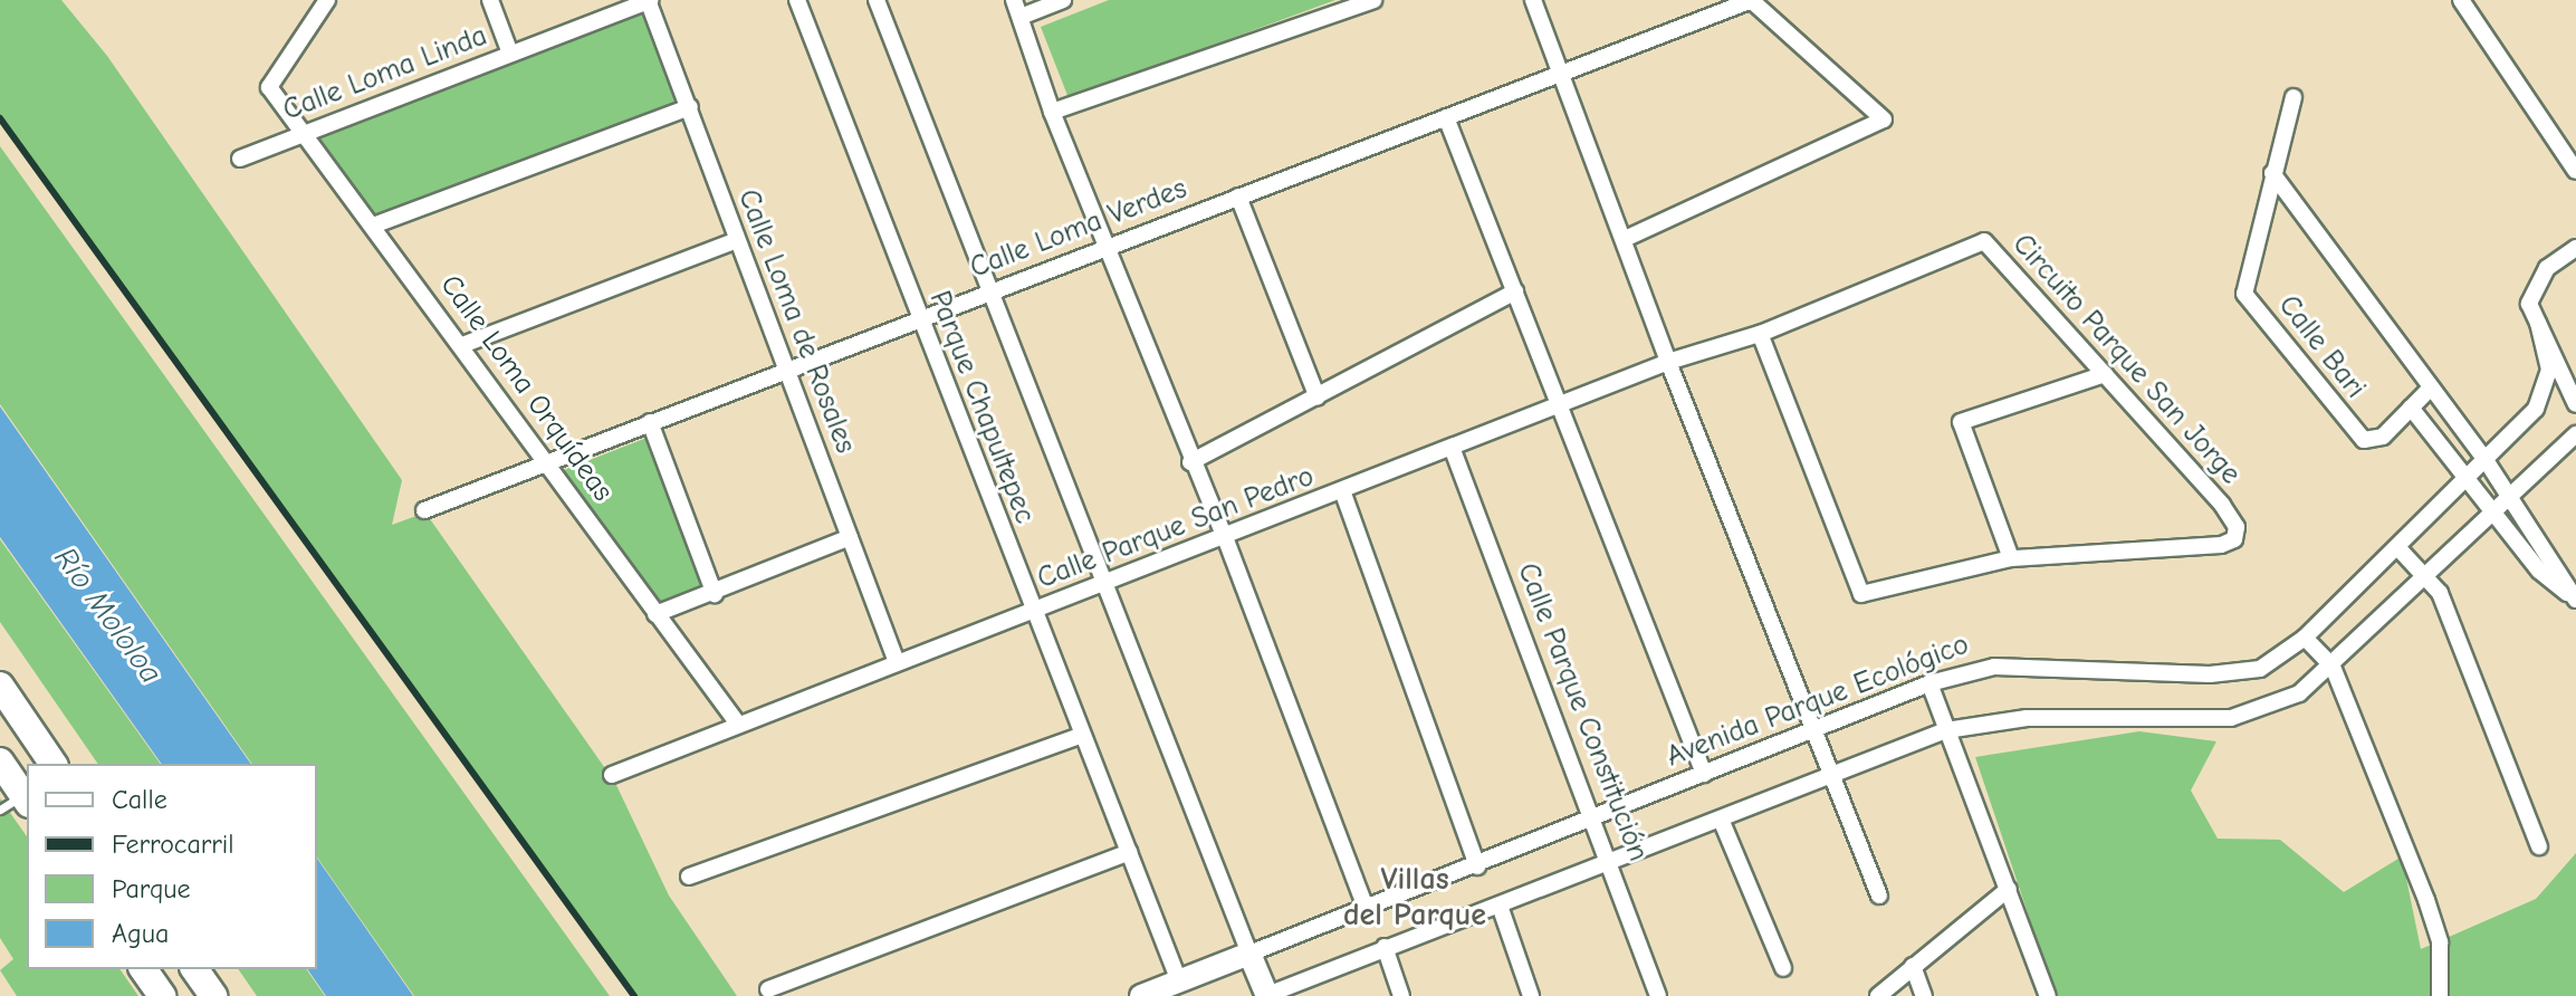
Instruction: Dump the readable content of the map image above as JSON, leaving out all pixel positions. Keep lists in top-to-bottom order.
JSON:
{
  "streets": {
    "street": [
      "Calle Loma Linda",
      "Calle Loma Verdes",
      "Calle Loma de Rosales",
      "Calle Bari",
      "Circuito Parque San Jorge",
      "Calle Loma Orquídeas",
      "Parque Chapultepec",
      "Calle Parque San Pedro",
      "Avenida Parque Ecológico",
      "Calle Parque Constitución"
    ]
  },
  "crossings": [
    ["Calle Loma Linda", "Calle Loma de Rosales"],
    ["Calle Loma Linda", "Calle Loma Orquídeas"],
    ["Calle Loma Verdes", "Calle Loma de Rosales"],
    ["Calle Loma Verdes", "Calle Loma Orquídeas"],
    ["Calle Loma Verdes", "Parque Chapultepec"],
    ["Calle Loma de Rosales", "Calle Parque San Pedro"],
    ["Circuito Parque San Jorge", "Calle Parque San Pedro"],
    ["Calle Loma Orquídeas", "Calle Parque San Pedro"],
    ["Parque Chapultepec", "Calle Parque San Pedro"],
    ["Parque Chapultepec", "Avenida Parque Ecológico"],
    ["Calle Parque San Pedro", "Calle Parque Constitución"],
    ["Avenida Parque Ecológico", "Calle Parque Constitución"]
  ],
  "districts": ["Villas del Parque"],
  "water": ["Río Mololoa"],
  "legend": [
    "Calle",
    "Ferrocarril",
    "Parque",
    "Agua"
  ]
}
